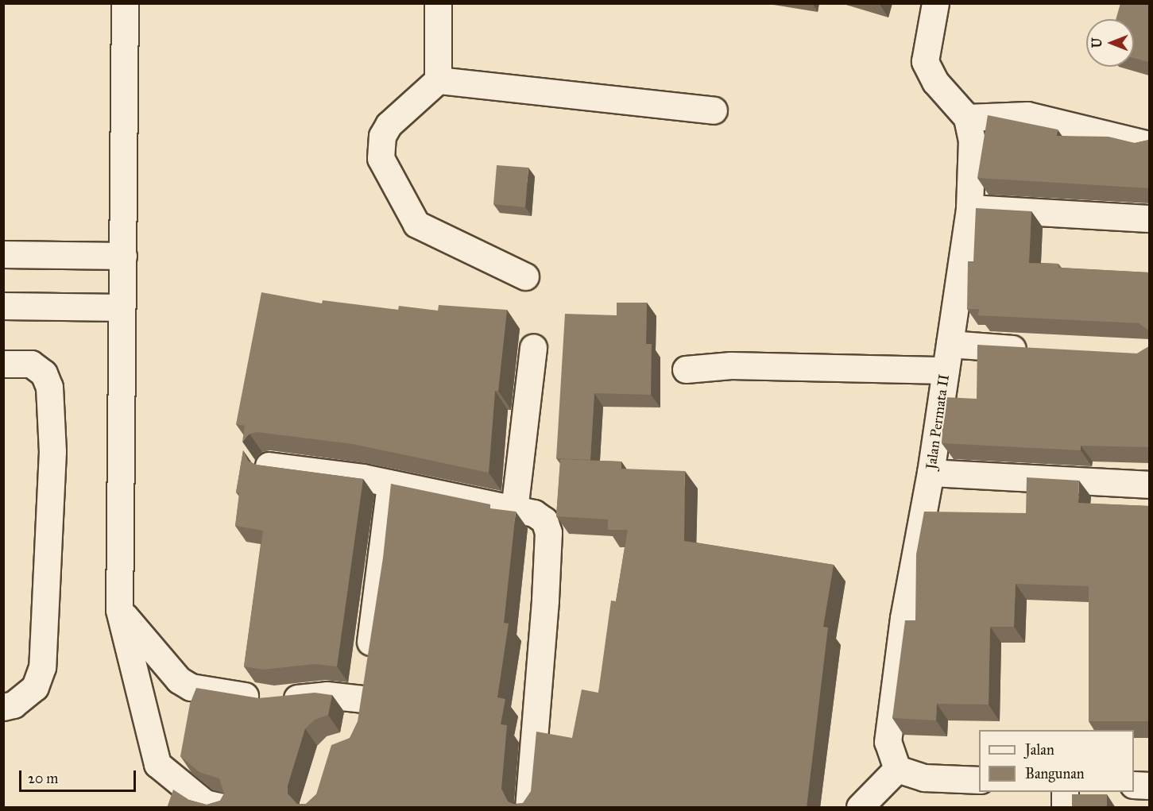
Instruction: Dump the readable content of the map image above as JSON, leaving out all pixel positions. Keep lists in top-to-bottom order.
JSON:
{
  "streets": {
    "street": ["Jalan Permata II"]
  },
  "legend": ["Jalan", "Bangunan"],
  "scale_bar": "20 m",
  "north": "left"
}
